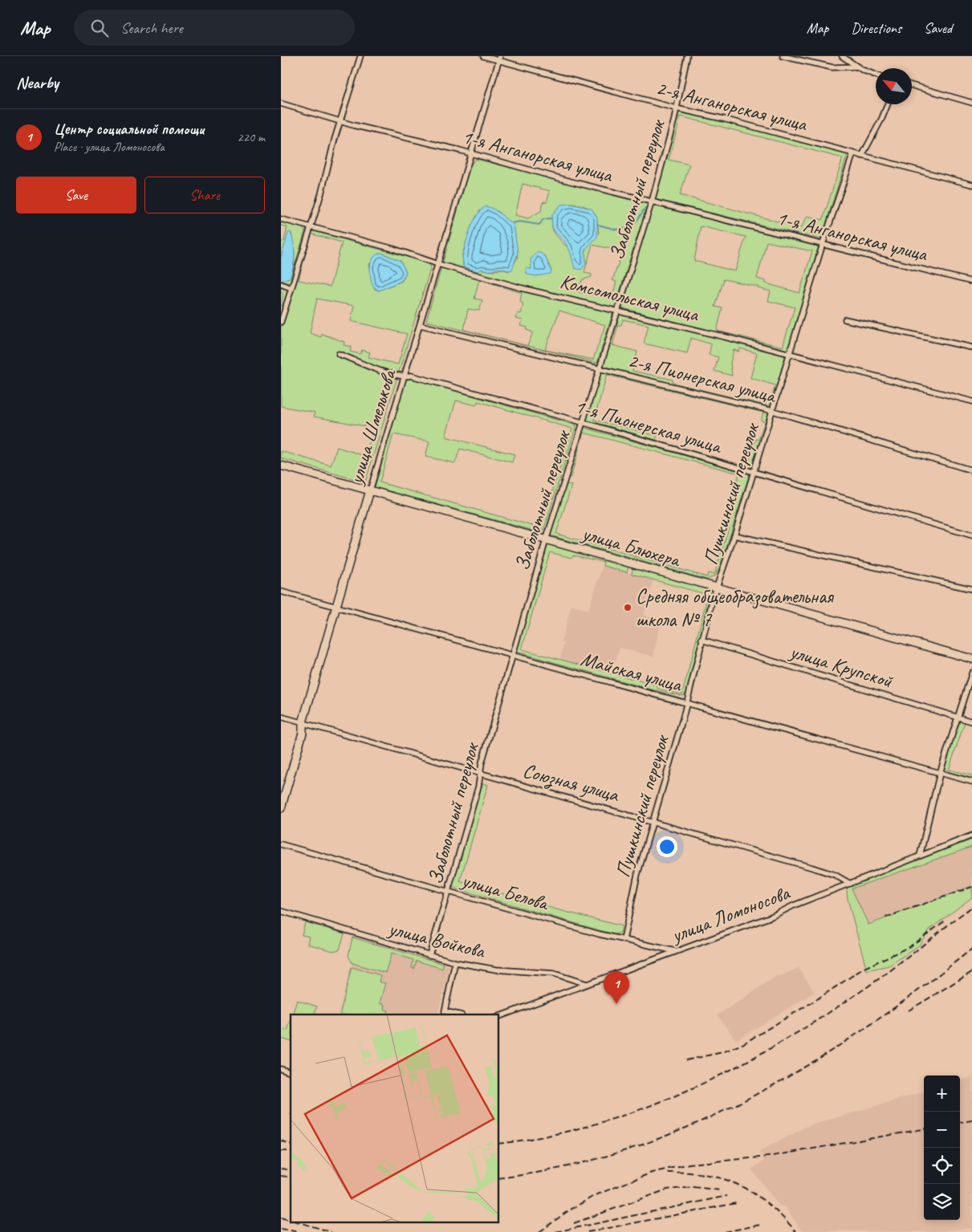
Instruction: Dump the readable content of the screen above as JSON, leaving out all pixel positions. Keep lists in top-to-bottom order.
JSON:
{
  "streets": {
    "street": [
      "2-я Анганорская улица",
      "1-я Анганорская улица",
      "Заболотный переулок",
      "Комсомольская улица",
      "2-я Пионерская улица",
      "1-я Пионерская улица",
      "улица Шмелькова",
      "Пушкинский переулок",
      "улица Блюхера",
      "улица Крупской",
      "Майская улица",
      "Союзная улица",
      "улица Белова",
      "улица Ломоносова",
      "улица Войкова"
    ]
  },
  "crossings": [
    ["2-я Анганорская улица", "Заболотный переулок"],
    ["2-я Анганорская улица", "улица Шмелькова"],
    ["2-я Анганорская улица", "Пушкинский переулок"],
    ["1-я Анганорская улица", "Заболотный переулок"],
    ["1-я Анганорская улица", "улица Шмелькова"],
    ["1-я Анганорская улица", "Пушкинский переулок"],
    ["Заболотный переулок", "Комсомольская улица"],
    ["Заболотный переулок", "2-я Пионерская улица"],
    ["Заболотный переулок", "1-я Пионерская улица"],
    ["Заболотный переулок", "улица Блюхера"],
    ["Заболотный переулок", "Майская улица"],
    ["Заболотный переулок", "Союзная улица"],
    ["Заболотный переулок", "улица Белова"],
    ["Заболотный переулок", "улица Войкова"],
    ["Комсомольская улица", "улица Шмелькова"],
    ["Комсомольская улица", "Пушкинский переулок"],
    ["2-я Пионерская улица", "улица Шмелькова"],
    ["2-я Пионерская улица", "Пушкинский переулок"],
    ["1-я Пионерская улица", "улица Шмелькова"],
    ["1-я Пионерская улица", "Пушкинский переулок"],
    ["улица Шмелькова", "улица Блюхера"],
    ["улица Шмелькова", "Майская улица"],
    ["улица Шмелькова", "Союзная улица"],
    ["Пушкинский переулок", "улица Блюхера"],
    ["Пушкинский переулок", "улица Крупской"],
    ["Пушкинский переулок", "Майская улица"],
    ["Пушкинский переулок", "Союзная улица"],
    ["Пушкинский переулок", "улица Белова"],
    ["Союзная улица", "улица Ломоносова"],
    ["улица Белова", "улица Ломоносова"],
    ["улица Ломоносова", "улица Войкова"]
  ],
  "places": ["Средняя общеобразовательная школа № 7"],
  "north": "top left",
  "page": {
    "header": "Map",
    "search": "Search here",
    "nav": ["Map", "Directions", "Saved"],
    "heading": "Nearby",
    "list": [
      {
        "mark": "1",
        "name": "Центр социальной помощи",
        "note": "Place · улица Ломоносова",
        "value": "220 m"
      }
    ],
    "buttons": ["Save", "Share"],
    "pins": "1",
    "map_buttons": ["+", "−"]
  }
}
